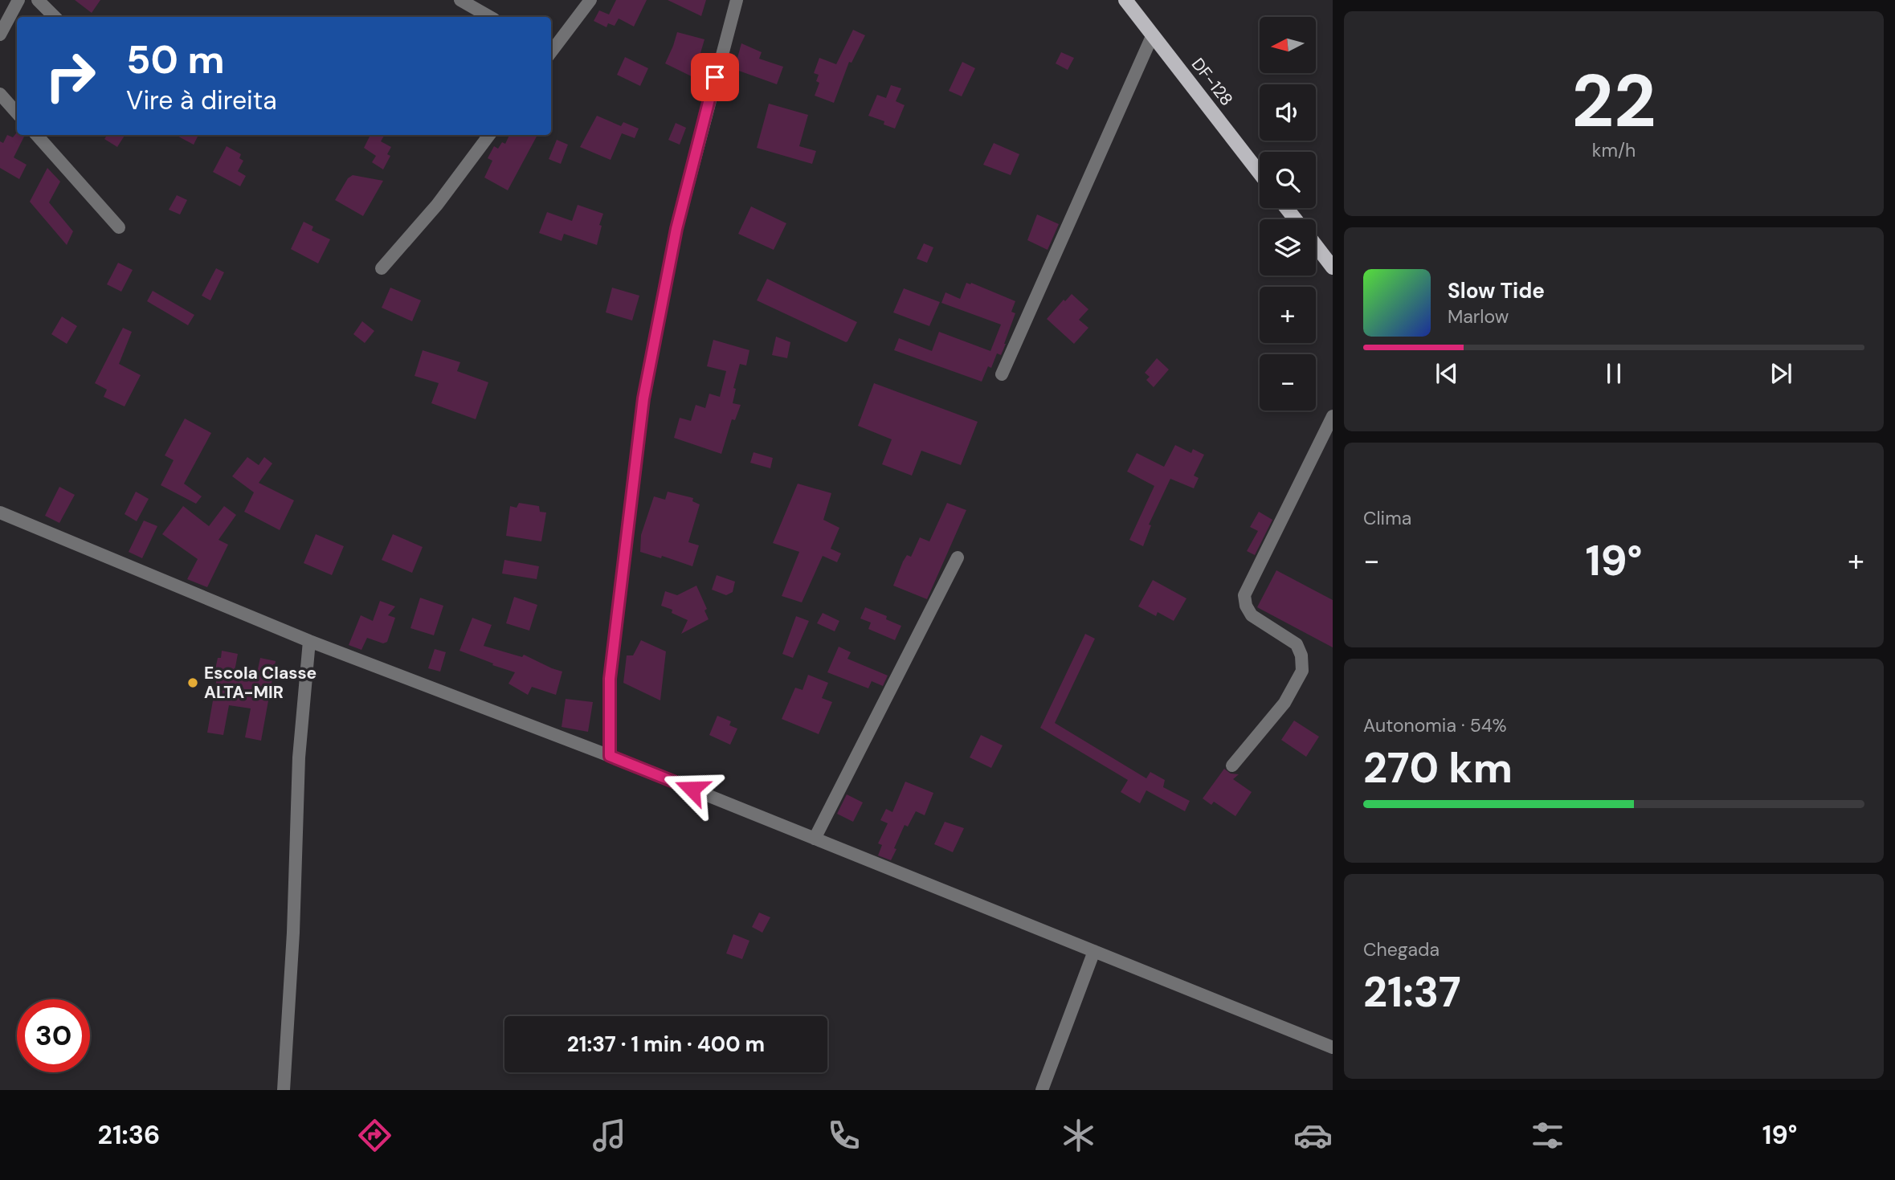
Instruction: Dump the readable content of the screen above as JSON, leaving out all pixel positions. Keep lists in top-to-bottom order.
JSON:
{
  "streets": {
    "main road": ["DF-128"]
  },
  "places": ["Escola Classe ALTA-MIR"],
  "north": "left",
  "page": {
    "tile": [
      ["22", "km/h"],
      "Clima",
      ["Autonomia · 54%", "270 km"],
      ["Chegada", "21:37"]
    ],
    "map_buttons": ["+", "−"],
    "turn": ["50 m", "Vire à direita"],
    "song": ["Slow Tide", "Marlow"],
    "heat": ["−", "19°", "+"],
    "limit": "30",
    "trip": "21:37 · 1 min · 400 m",
    "tabs": ["21:36", "19°"]
  }
}
